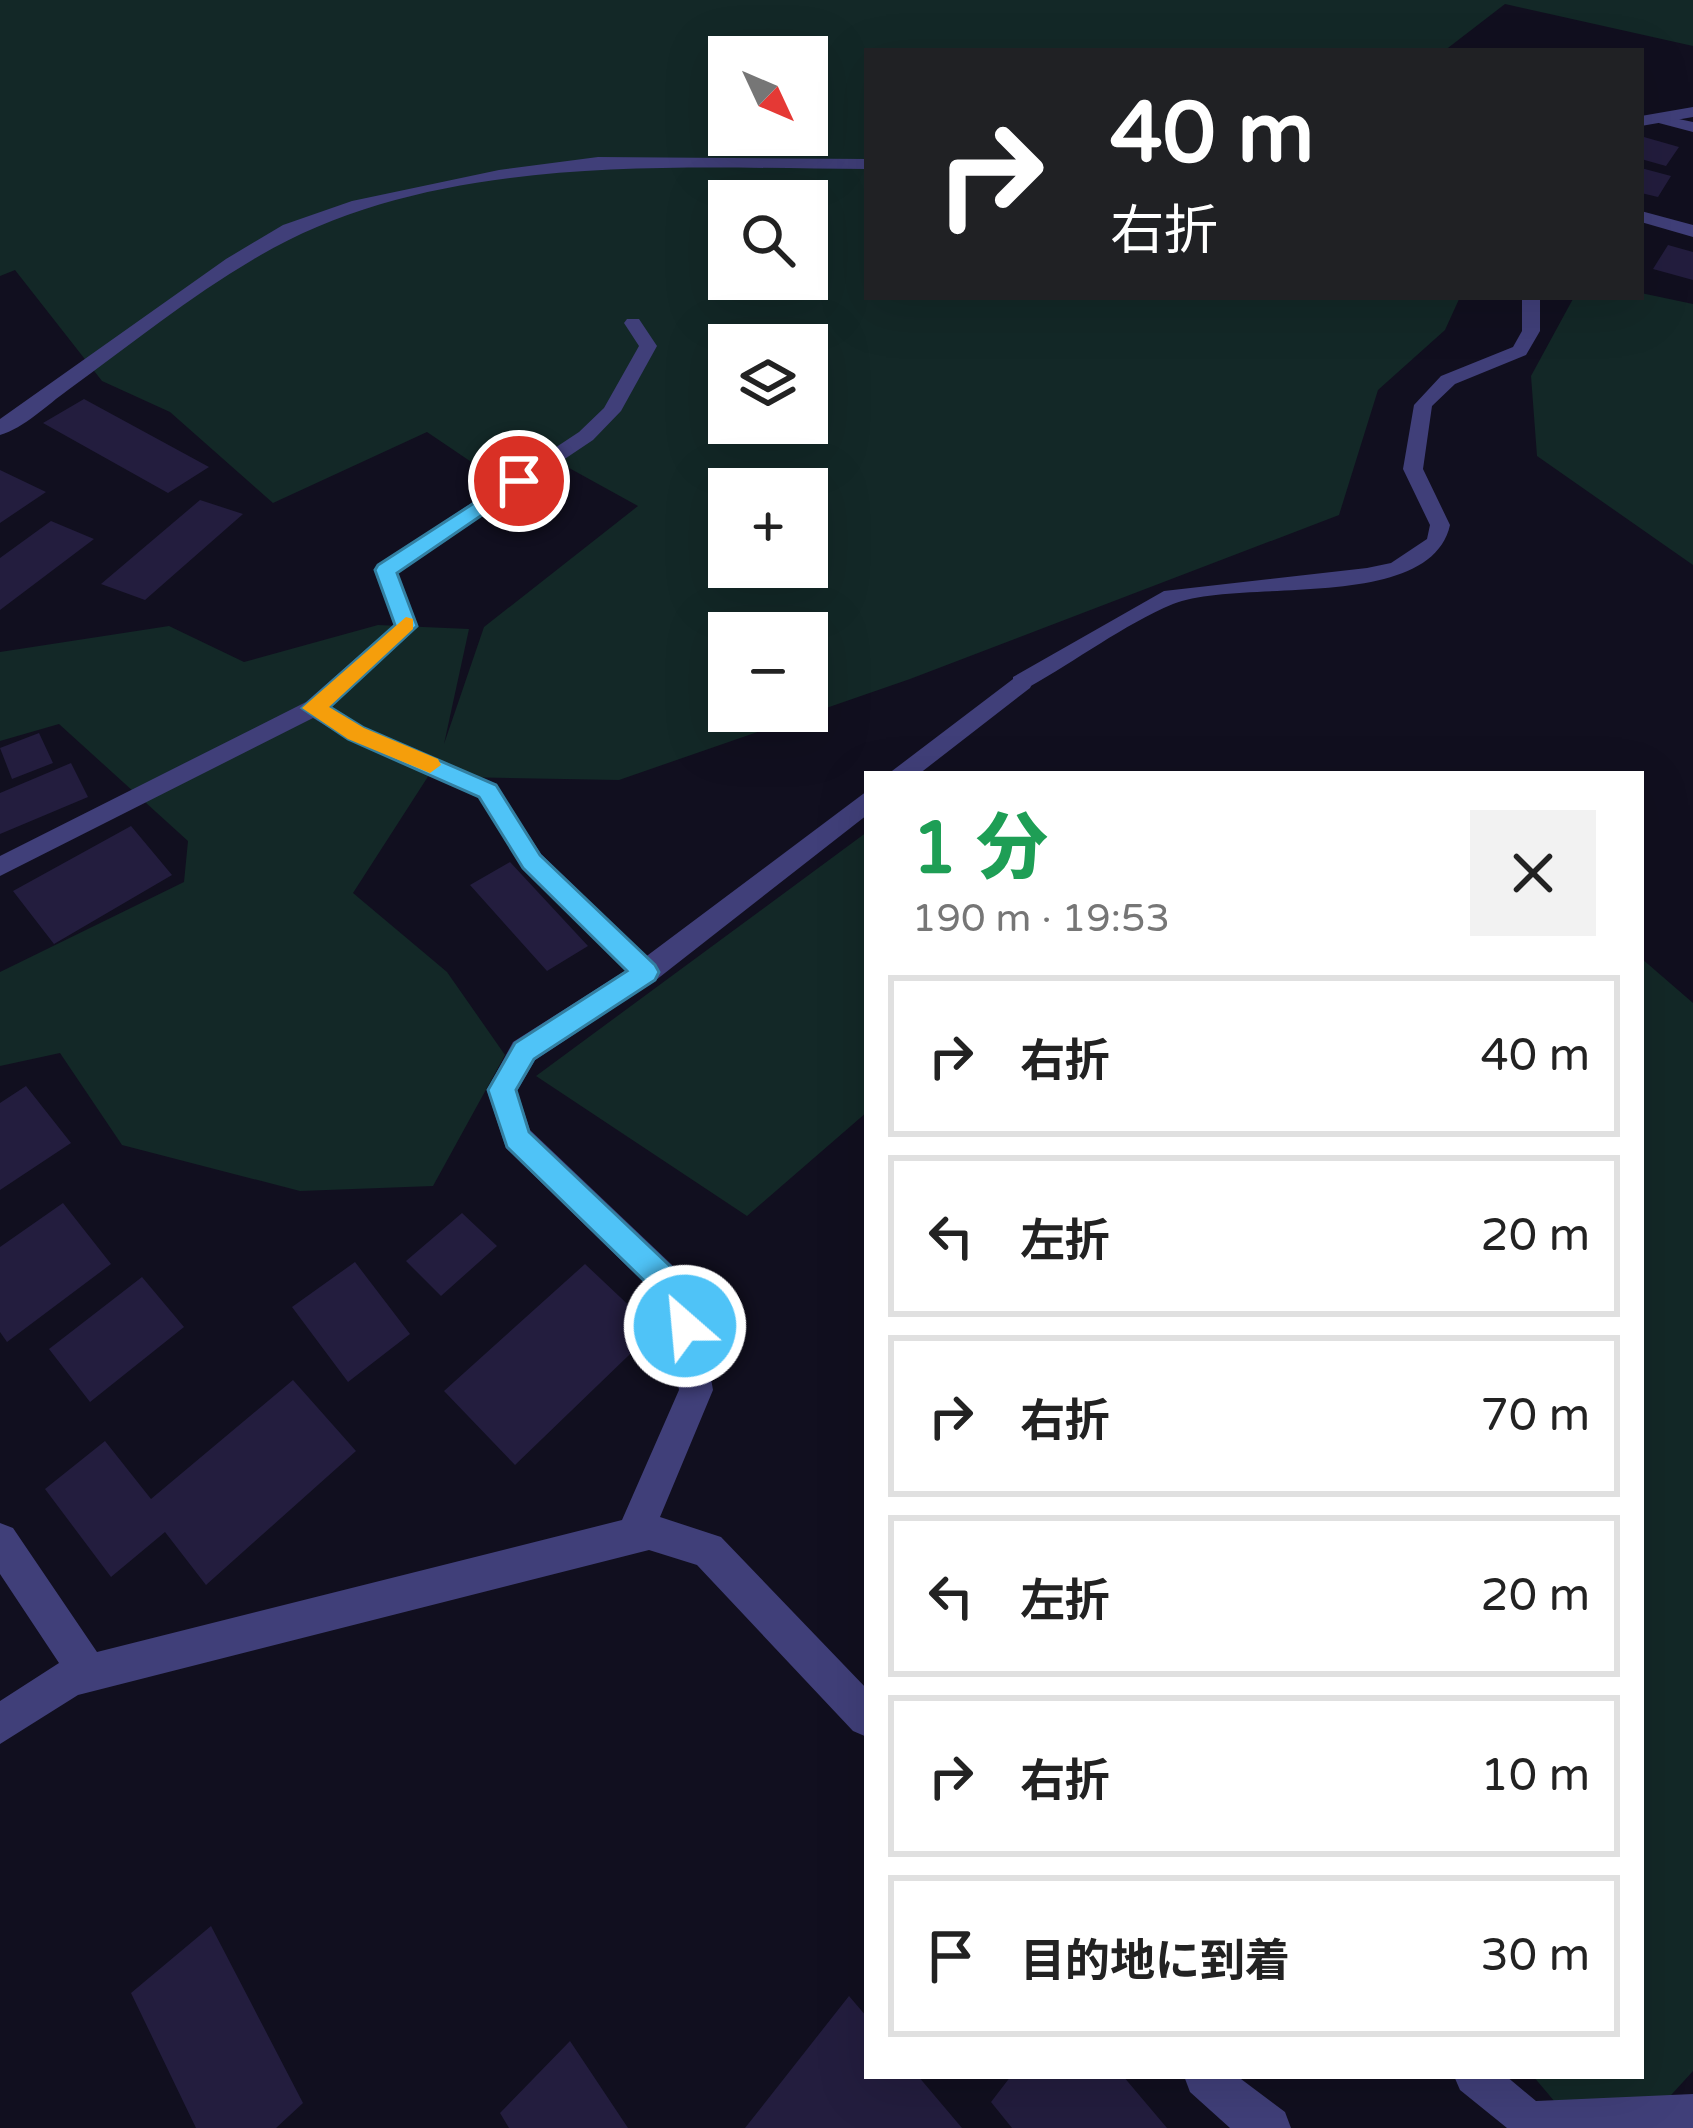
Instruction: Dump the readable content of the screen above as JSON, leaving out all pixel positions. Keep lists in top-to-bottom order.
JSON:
{
  "north": "bottom right",
  "page": {
    "map_buttons": ["+", "−"],
    "turn": ["40 m", "右折"],
    "heading": ["1 分", "190 m · 19:53"],
    "list": [
      {
        "name": "右折",
        "value": "40 m"
      },
      {
        "name": "左折",
        "value": "20 m"
      },
      {
        "name": "右折",
        "value": "70 m"
      },
      {
        "name": "左折",
        "value": "20 m"
      },
      {
        "name": "右折",
        "value": "10 m"
      },
      {
        "name": "目的地に到着",
        "value": "30 m"
      }
    ]
  }
}
